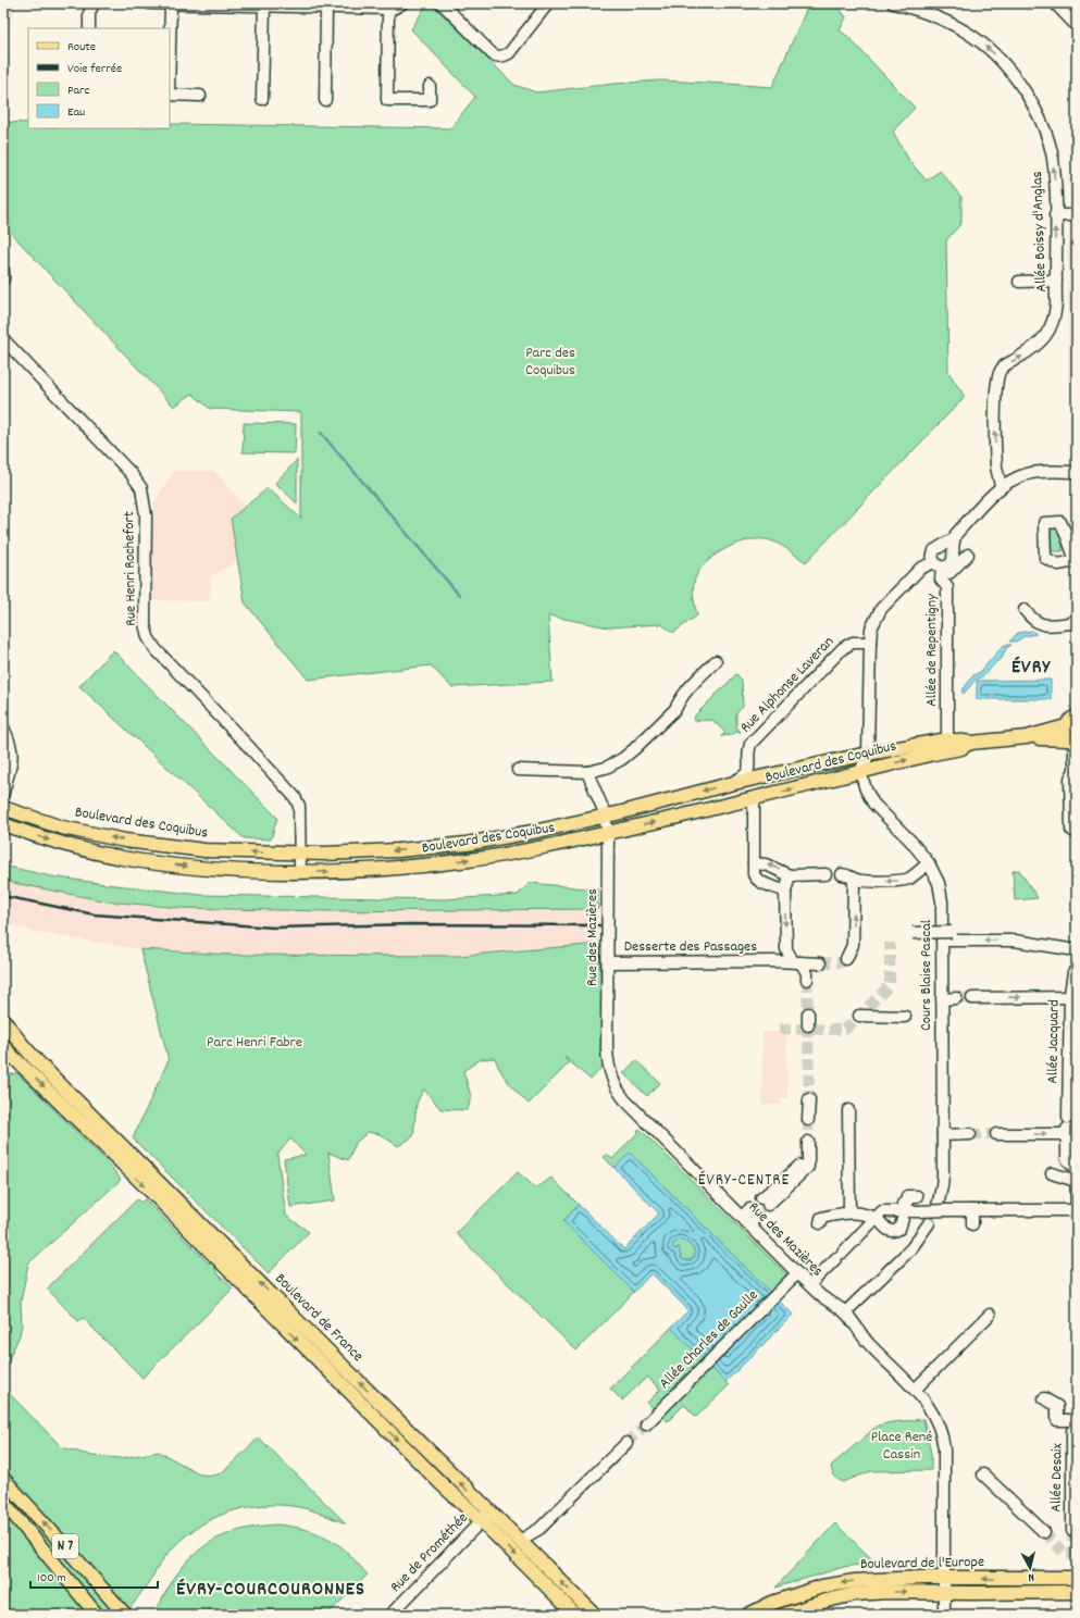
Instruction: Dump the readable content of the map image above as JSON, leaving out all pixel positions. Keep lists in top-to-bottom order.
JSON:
{
  "streets": {
    "main road": [
      "Boulevard des Coquibus",
      "Boulevard de France",
      "N 7",
      "Boulevard de l'Europe"
    ],
    "street": [
      "Allée Boissy d'Anglas",
      "Rue Henri Rochefort",
      "Allée de Repentigny",
      "Rue Alphonse Laveran",
      "Rue des Mazières",
      "Desserte des Passages",
      "Cours Blaise Pascal",
      "Allée Jacquard",
      "Allée Charles de Gaulle",
      "Allée Desaix",
      "Rue de Prométhée"
    ]
  },
  "crossings": [
    ["Rue Henri Rochefort", "Boulevard des Coquibus"],
    ["Rue Alphonse Laveran", "Boulevard des Coquibus"],
    ["Boulevard des Coquibus", "Rue des Mazières"],
    ["Boulevard des Coquibus", "Cours Blaise Pascal"],
    ["Rue des Mazières", "Desserte des Passages"],
    ["Rue des Mazières", "Boulevard de l'Europe"],
    ["Boulevard de France", "Rue de Prométhée"]
  ],
  "one_way": ["Allée Boissy d'Anglas"],
  "districts": ["ÉVRY", "ÉVRY-CENTRE", "ÉVRY-COURCOURONNES"],
  "parks": ["Parc des Coquibus", "Parc Henri Fabre", "Place René Cassin"],
  "legend": [
    "Route",
    "Voie ferrée",
    "Parc",
    "Eau"
  ],
  "scale_bar": "100 m",
  "north": "bottom"
}
